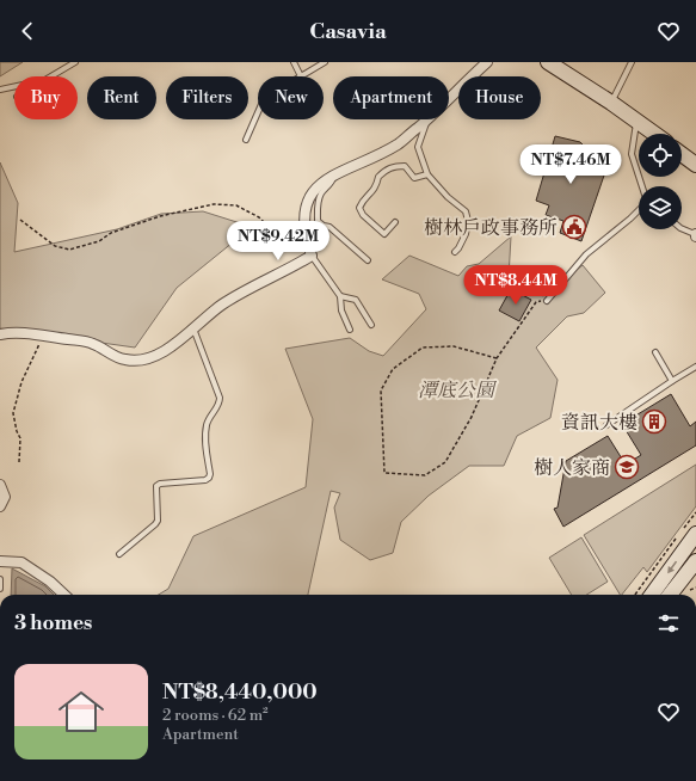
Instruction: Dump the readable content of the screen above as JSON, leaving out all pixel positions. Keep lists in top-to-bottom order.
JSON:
{
  "parks": ["潭底公園"],
  "places": {
    "public building": ["樹林戶政事務所"],
    "building": ["資訊大樓"],
    "school or university": ["樹人家商"]
  },
  "page": {
    "header": "Casavia",
    "chip": [
      "Buy",
      "Rent",
      "Filters",
      "New",
      "Apartment",
      "House"
    ],
    "price": ["NT$7.46M", "NT$9.42M", "NT$8.44M"],
    "heading": "3 homes",
    "list": [
      {
        "name": "NT$8,440,000",
        "note": "2 rooms · 62 m² · Apartment"
      }
    ]
  }
}
